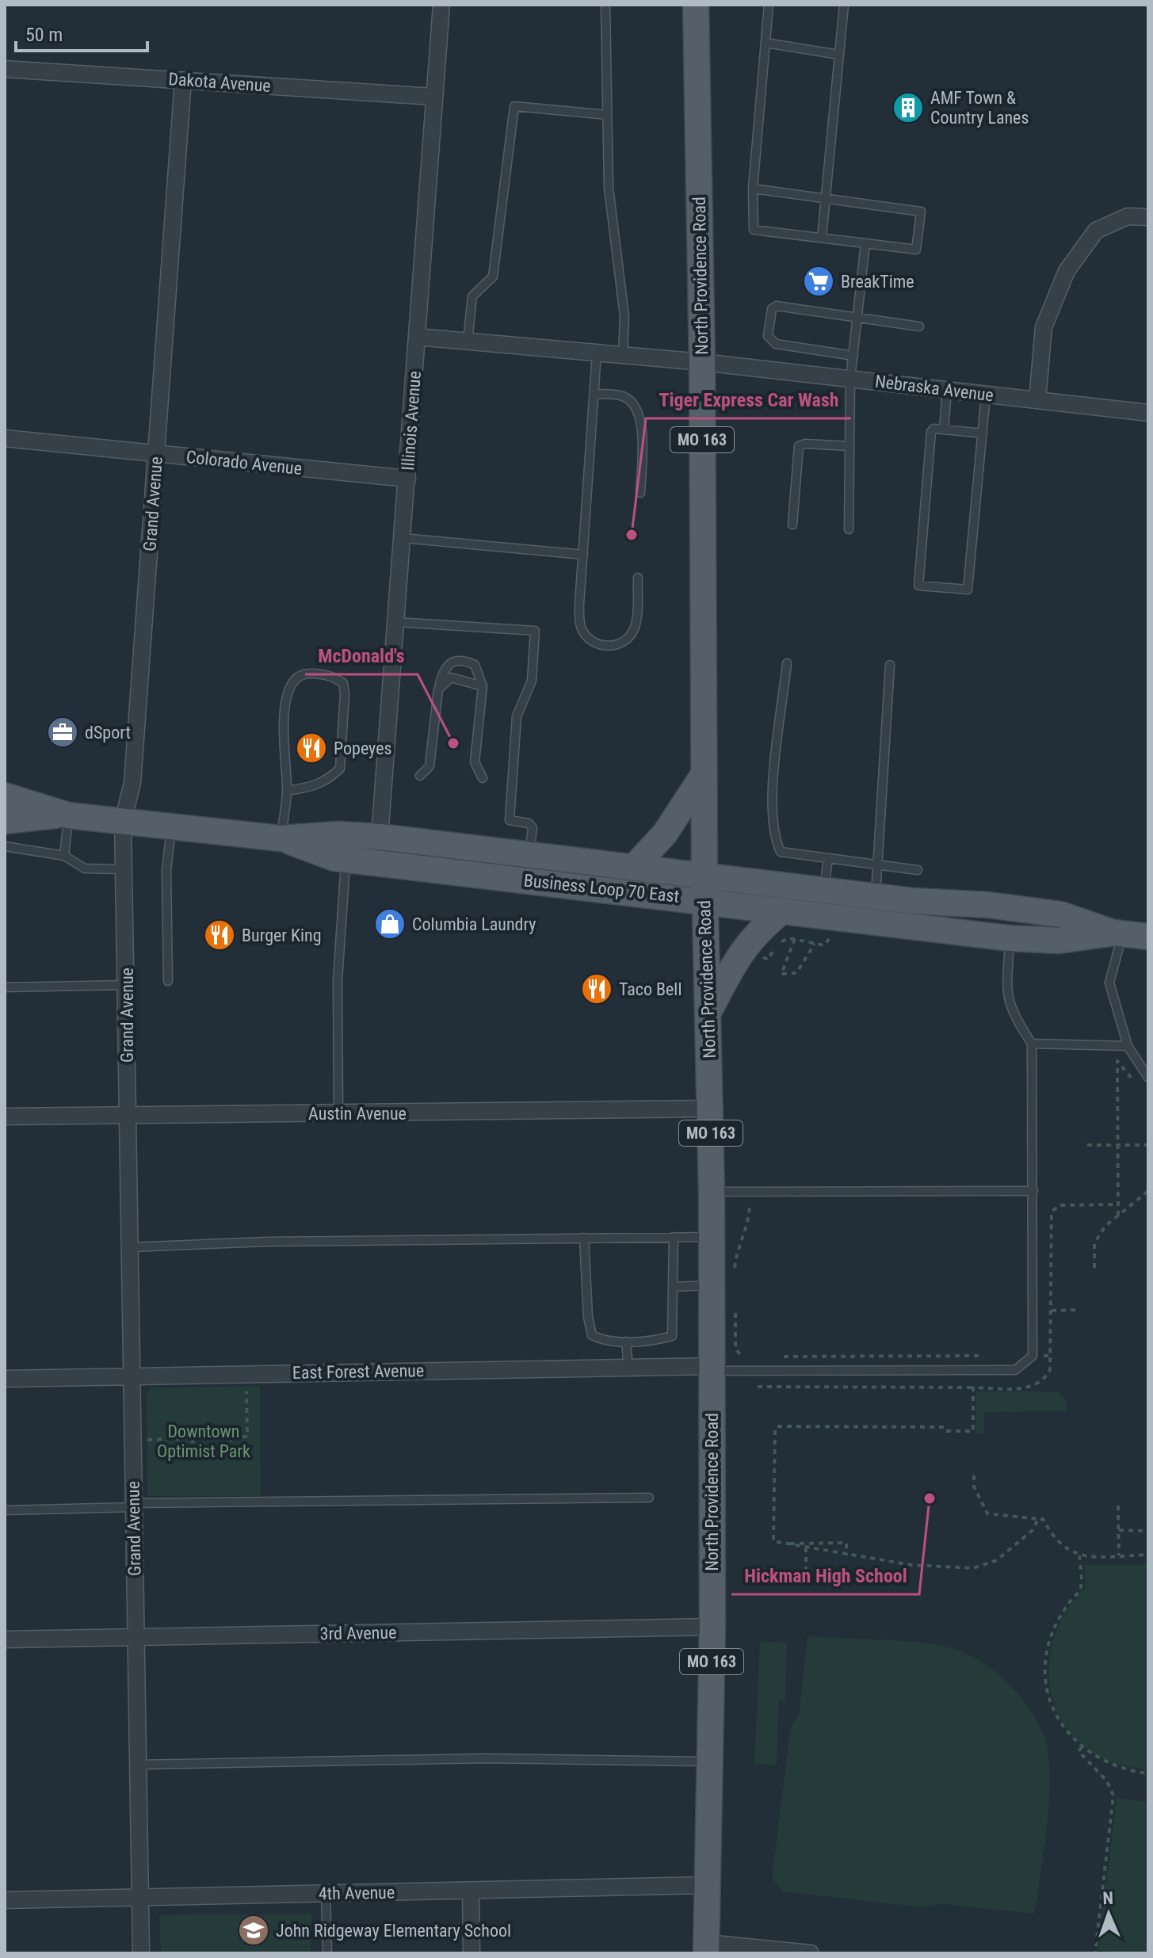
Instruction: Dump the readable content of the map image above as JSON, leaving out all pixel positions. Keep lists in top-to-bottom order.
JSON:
{
  "streets": {
    "main road": ["North Providence Road", "MO 163", "Business Loop 70 East"],
    "street": [
      "Dakota Avenue",
      "Nebraska Avenue",
      "Illinois Avenue",
      "Colorado Avenue",
      "Grand Avenue",
      "Austin Avenue",
      "East Forest Avenue",
      "3rd Avenue",
      "4th Avenue"
    ]
  },
  "crossings": [
    ["Dakota Avenue", "Illinois Avenue"],
    ["Dakota Avenue", "Grand Avenue"],
    ["North Providence Road", "Nebraska Avenue"],
    ["North Providence Road", "Business Loop 70 East"],
    ["North Providence Road", "Austin Avenue"],
    ["North Providence Road", "East Forest Avenue"],
    ["North Providence Road", "3rd Avenue"],
    ["North Providence Road", "4th Avenue"],
    ["Nebraska Avenue", "Illinois Avenue"],
    ["Illinois Avenue", "Colorado Avenue"],
    ["Illinois Avenue", "Business Loop 70 East"],
    ["Colorado Avenue", "Grand Avenue"],
    ["Grand Avenue", "Business Loop 70 East"],
    ["Grand Avenue", "Austin Avenue"],
    ["Grand Avenue", "East Forest Avenue"],
    ["Grand Avenue", "3rd Avenue"],
    ["Grand Avenue", "4th Avenue"]
  ],
  "parks": ["Downtown Optimist Park"],
  "places": {
    "building": ["AMF Town & Country Lanes"],
    "supermarket": ["BreakTime"],
    "other": ["Tiger Express Car Wash", "McDonald's", "Hickman High School"],
    "office": ["dSport"],
    "restaurant": ["Popeyes", "Burger King", "Taco Bell"],
    "shop": ["Columbia Laundry"],
    "school or university": ["John Ridgeway Elementary School"]
  },
  "scale_bar": "50 m",
  "north": "top"
}
